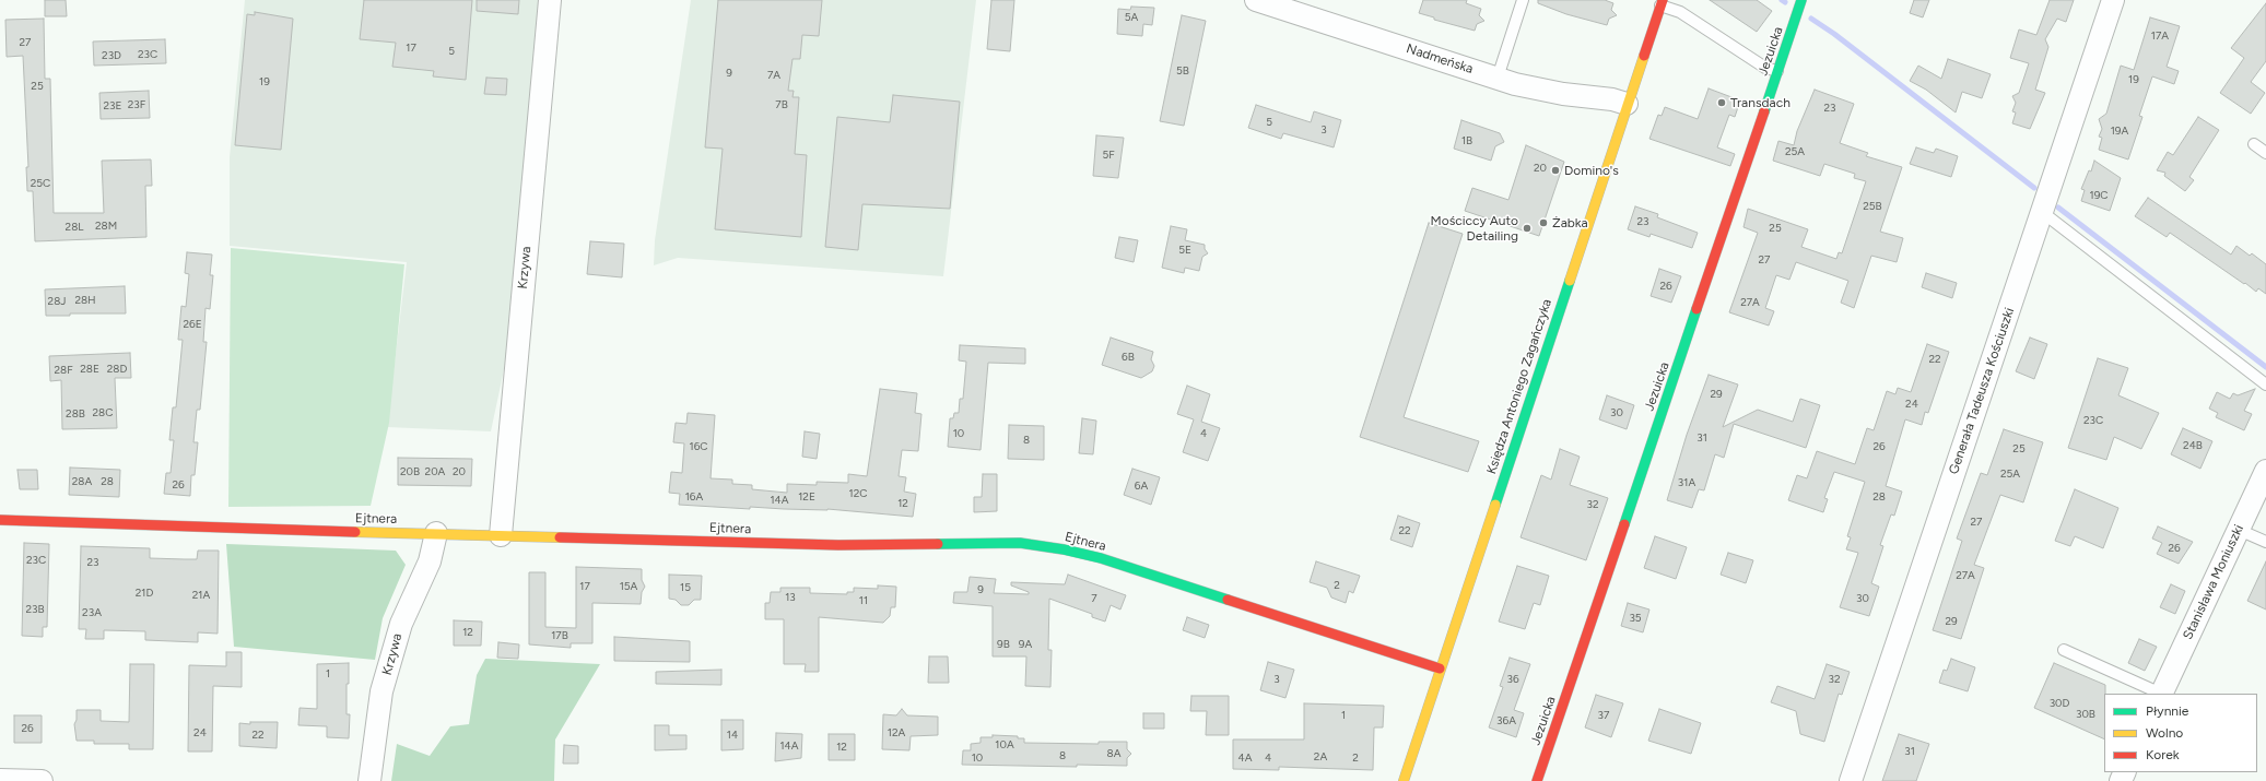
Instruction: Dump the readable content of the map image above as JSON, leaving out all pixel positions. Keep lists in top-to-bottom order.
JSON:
{
  "streets": {
    "street": [
      "Jezuicka",
      "Nadmeńska",
      "Krzywa",
      "Księdza Antoniego Zagańczyka",
      "Generała Tadeusza Kościuszki",
      "Ejtnera",
      "Stanisława Moniuszki"
    ]
  },
  "crossings": [
    ["Nadmeńska", "Księdza Antoniego Zagańczyka"],
    ["Krzywa", "Ejtnera"],
    ["Księdza Antoniego Zagańczyka", "Ejtnera"]
  ],
  "places": [
    "Transdach",
    "Domino's",
    "Żabka",
    "Mościccy Auto Detailing"
  ],
  "house_numbers": [
    "5A",
    "17A",
    "27",
    "17",
    "5",
    "23C",
    "23D",
    "5B",
    "9",
    "7A",
    "19",
    "19",
    "25",
    "23F",
    "7B",
    "23E",
    "23",
    "5",
    "3",
    "19A",
    "1B",
    "25A",
    "5F",
    "20",
    "25C",
    "19C",
    "25B",
    "23",
    "28M",
    "28L",
    "25",
    "5E",
    "27",
    "26",
    "28H",
    "28J",
    "27A",
    "26E",
    "6B",
    "22",
    "28E",
    "28D",
    "28F",
    "29",
    "24",
    "28C",
    "30",
    "28B",
    "23C",
    "10",
    "4",
    "31",
    "8",
    "24B",
    "16C",
    "26",
    "25",
    "20B",
    "20A",
    "20",
    "25A",
    "28A",
    "28",
    "31A",
    "26",
    "6A",
    "12C",
    "16A",
    "12E",
    "28",
    "14A",
    "12",
    "32",
    "27",
    "22",
    "26",
    "23C",
    "23",
    "27A",
    "2",
    "17",
    "15A",
    "15",
    "9",
    "21D",
    "21A",
    "13",
    "7",
    "30",
    "11",
    "23B",
    "23A",
    "35",
    "29",
    "12",
    "17B",
    "9B",
    "9A",
    "1",
    "3",
    "36",
    "32",
    "30D",
    "30B",
    "1",
    "37",
    "36A",
    "26",
    "24",
    "12A",
    "22",
    "14",
    "10A",
    "14A",
    "12",
    "31",
    "8A",
    "8",
    "2A",
    "10",
    "4A",
    "4",
    "2"
  ],
  "legend": ["Płynnie", "Wolno", "Korek"]
}
